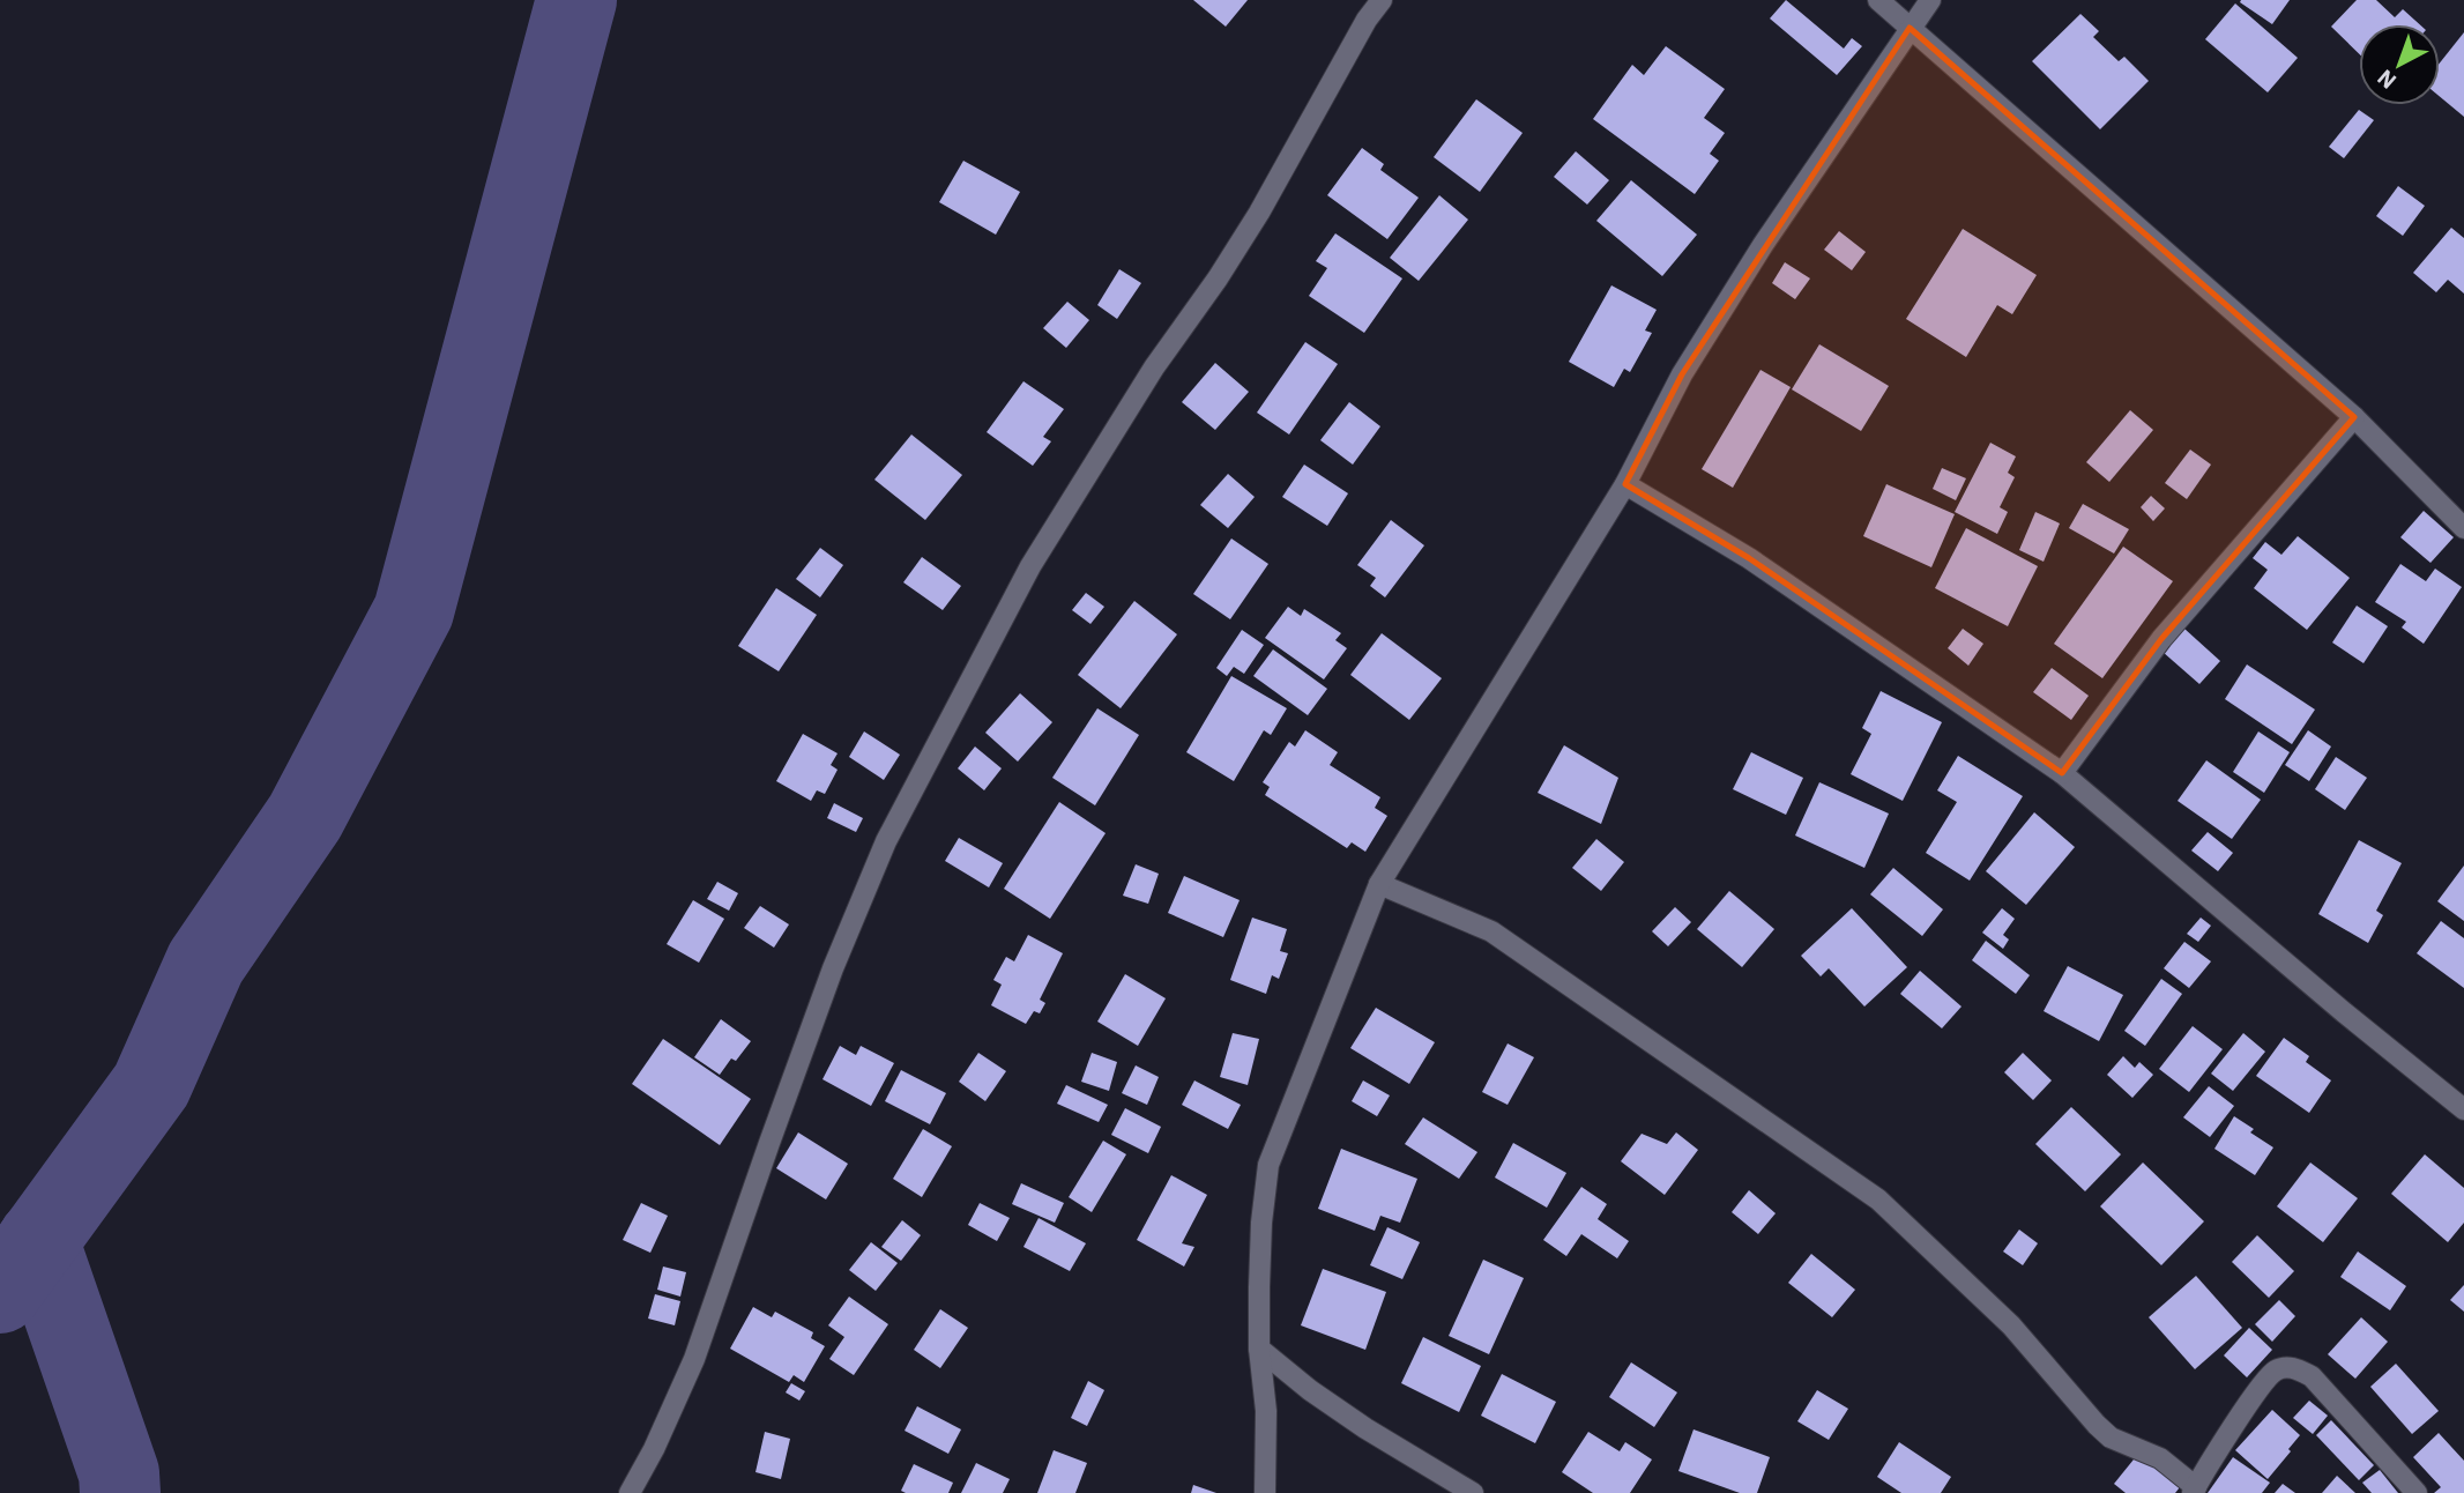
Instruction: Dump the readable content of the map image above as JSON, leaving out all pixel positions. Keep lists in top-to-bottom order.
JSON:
{
  "north": "bottom left"
}
